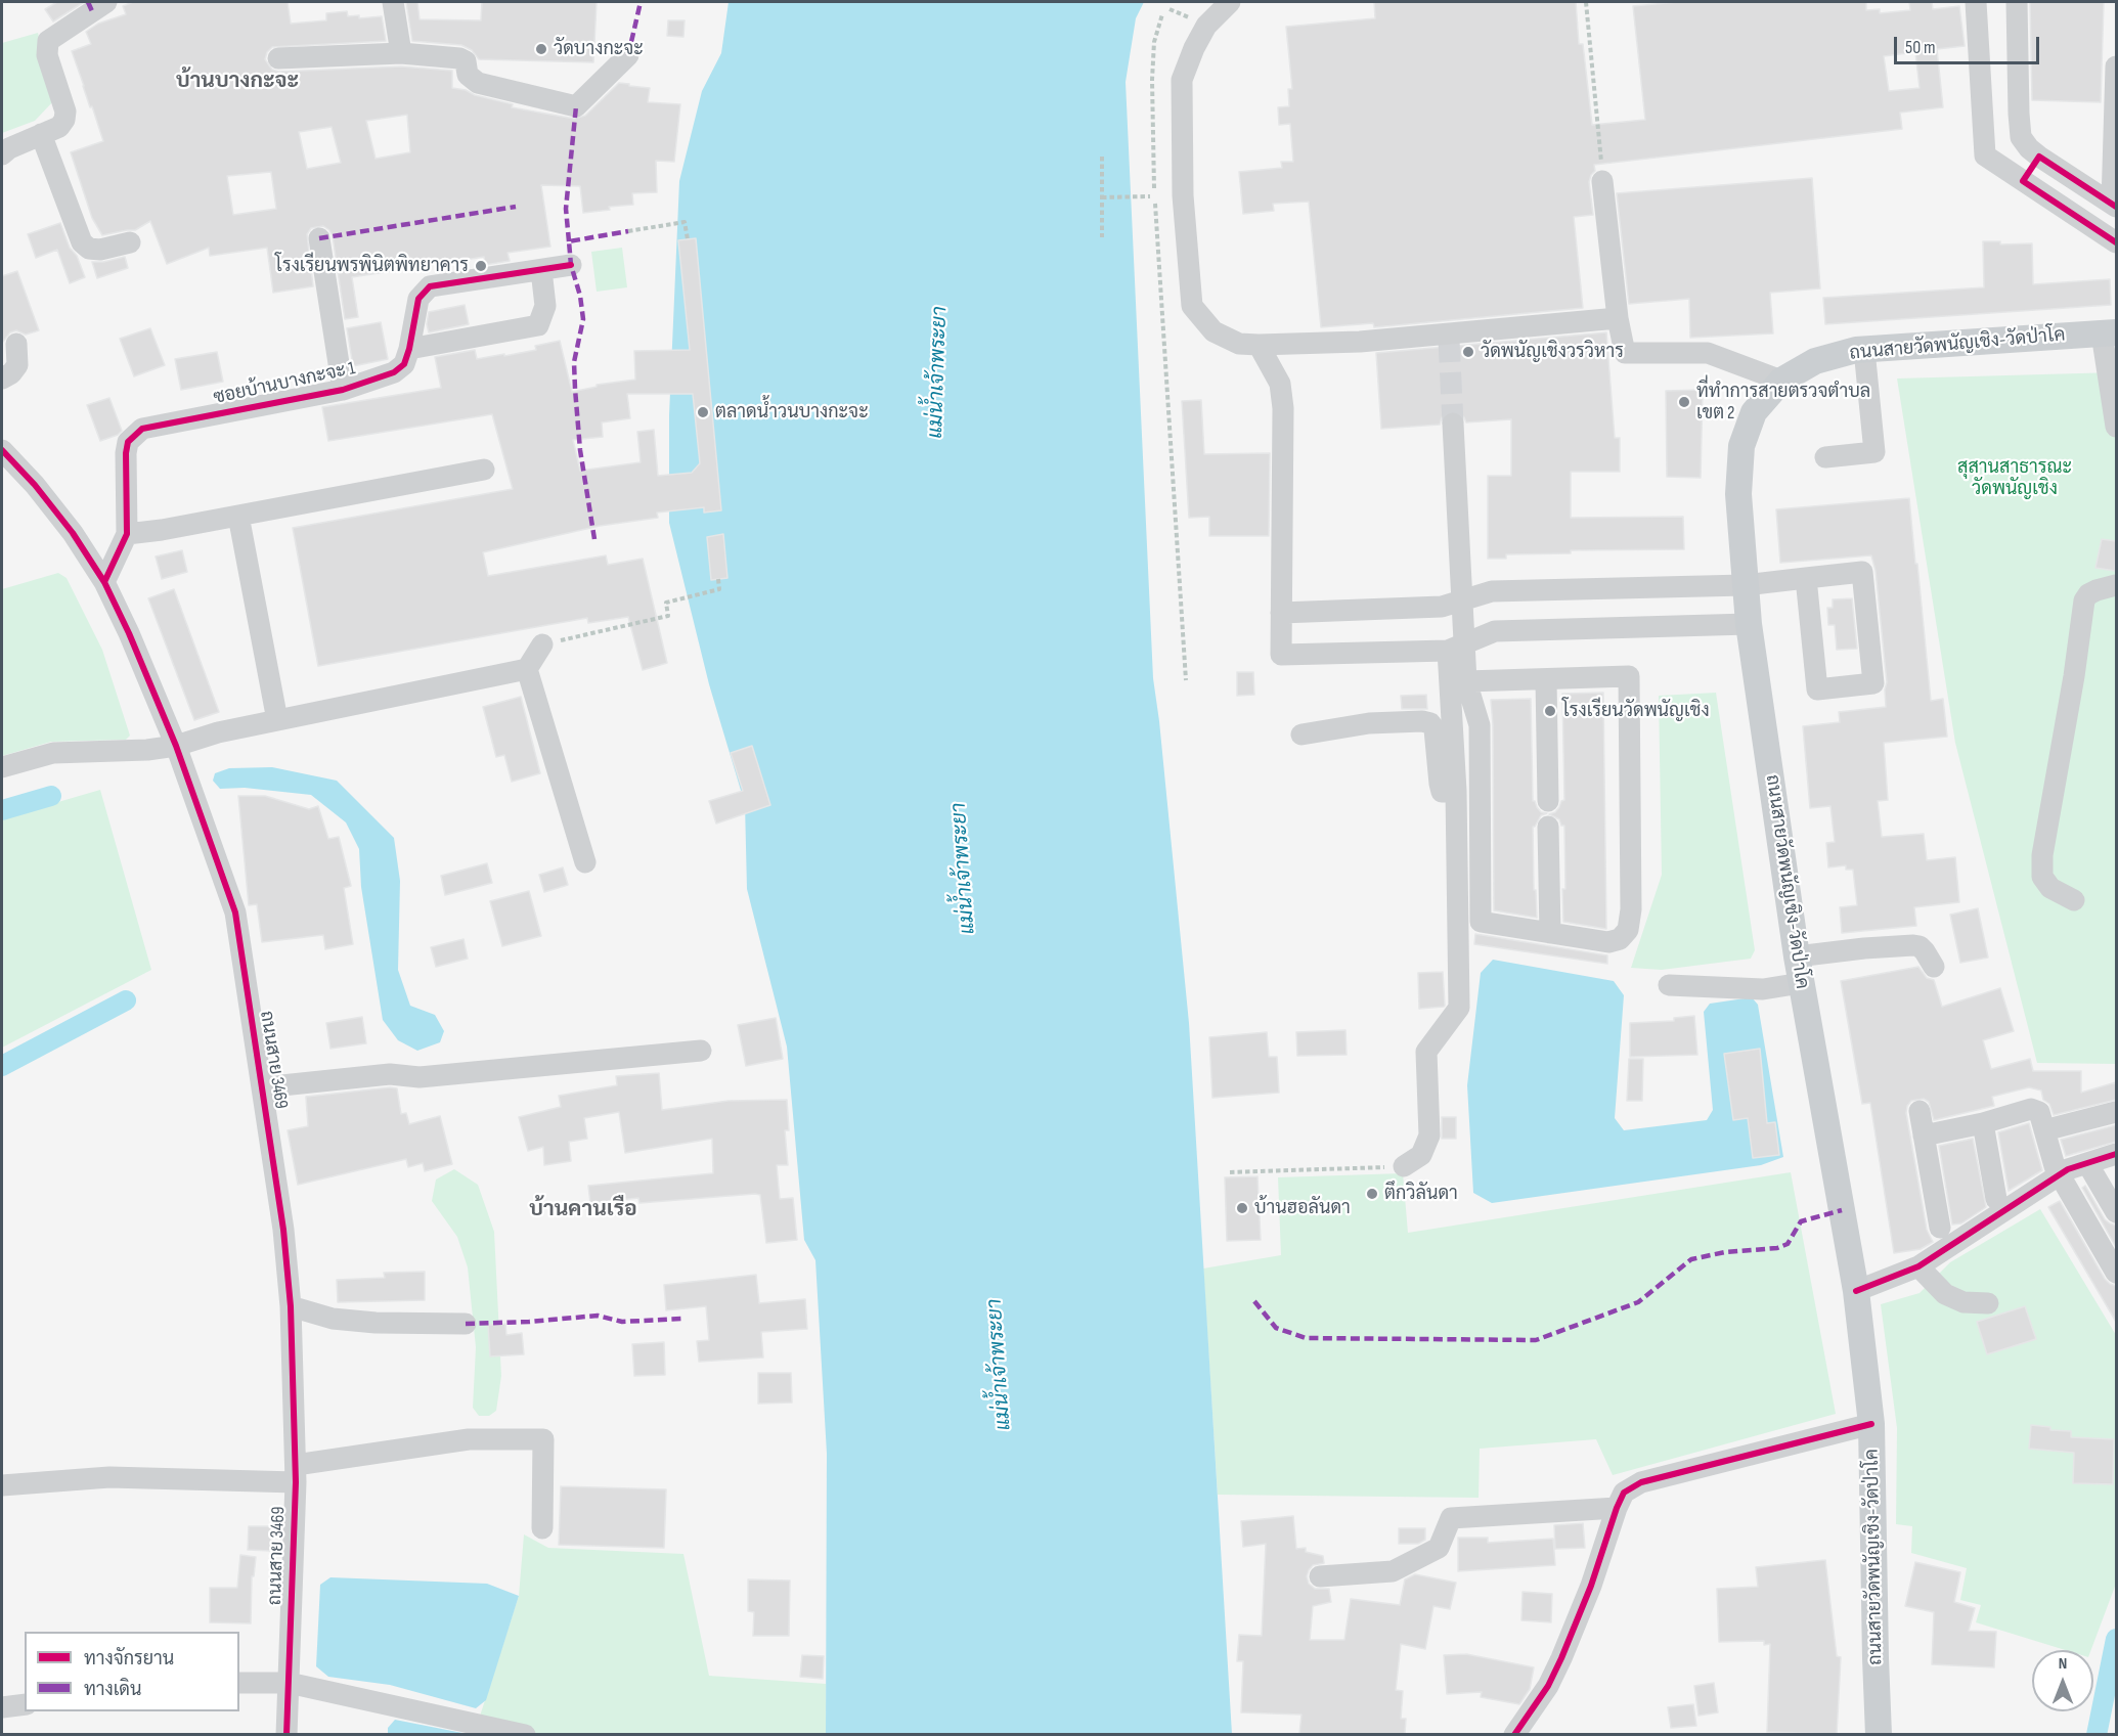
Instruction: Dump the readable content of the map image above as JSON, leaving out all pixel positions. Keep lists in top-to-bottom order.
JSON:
{
  "streets": {
    "main road": ["ถนนสายวัดพนัญเชิง-วัดป่าโค"],
    "street": ["ซอยบ้านบางกะจะ 1", "ถนนสาย 3469"]
  },
  "crossings": [
    ["ซอยบ้านบางกะจะ 1", "ถนนสาย 3469"]
  ],
  "districts": ["บ้านบางกะจะ", "บ้านคานเรือ"],
  "water": ["แม่น้ำเจ้าพระยา"],
  "parks": ["สุสานสาธารณะ วัดพนัญเชิง"],
  "places": [
    "วัดบางกะจะ",
    "โรงเรียนพรพินิตพิทยาคาร",
    "วัดพนัญเชิงวรวิหาร",
    "ที่ทำการสายตรวจตำบล เขต 2",
    "ตลาดน้ำวนบางกะจะ",
    "โรงเรียนวัดพนัญเชิง",
    "ตึกวิลันดา",
    "บ้านฮอลันดา"
  ],
  "legend": ["ทางจักรยาน", "ทางเดิน"],
  "scale_bar": "50 m",
  "north": "top"
}
